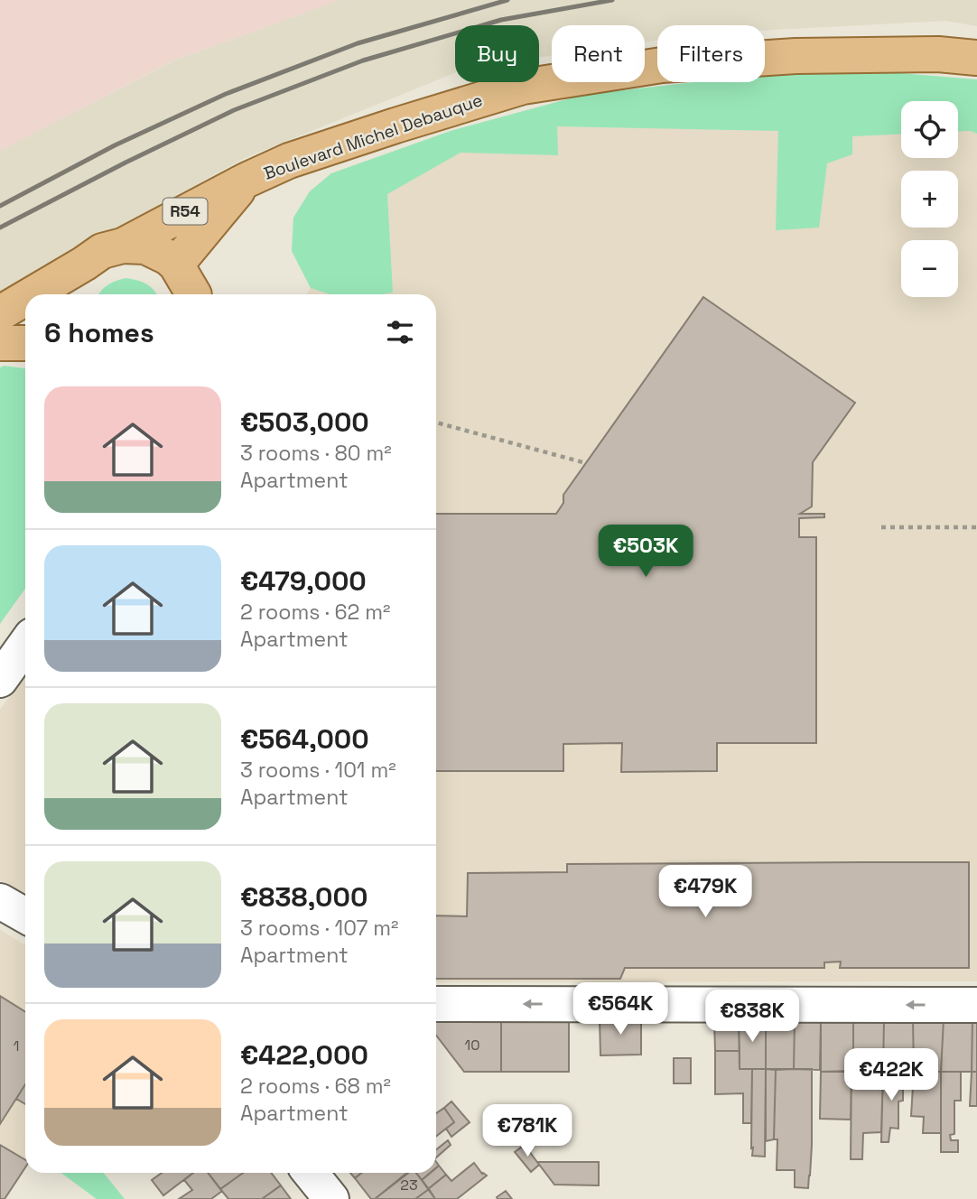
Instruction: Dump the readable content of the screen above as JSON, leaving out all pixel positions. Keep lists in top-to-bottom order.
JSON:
{
  "streets": {
    "main road": ["Boulevard Michel Debauque", "R54"]
  },
  "crossings": [
    ["Boulevard Michel Debauque", "R54"]
  ],
  "house_numbers": ["10", "1", "23"],
  "page": {
    "chip": ["Buy", "Rent", "Filters"],
    "map_buttons": ["+", "−"],
    "heading": "6 homes",
    "list": [
      {
        "name": "€503,000",
        "note": "3 rooms · 80 m² · Apartment"
      },
      {
        "name": "€479,000",
        "note": "2 rooms · 62 m² · Apartment"
      },
      {
        "name": "€564,000",
        "note": "3 rooms · 101 m² · Apartment"
      },
      {
        "name": "€838,000",
        "note": "3 rooms · 107 m² · Apartment"
      },
      {
        "name": "€422,000",
        "note": "2 rooms · 68 m² · Apartment"
      }
    ],
    "price": [
      "€503K",
      "€479K",
      "€564K",
      "€838K",
      "€422K",
      "€781K"
    ]
  }
}
